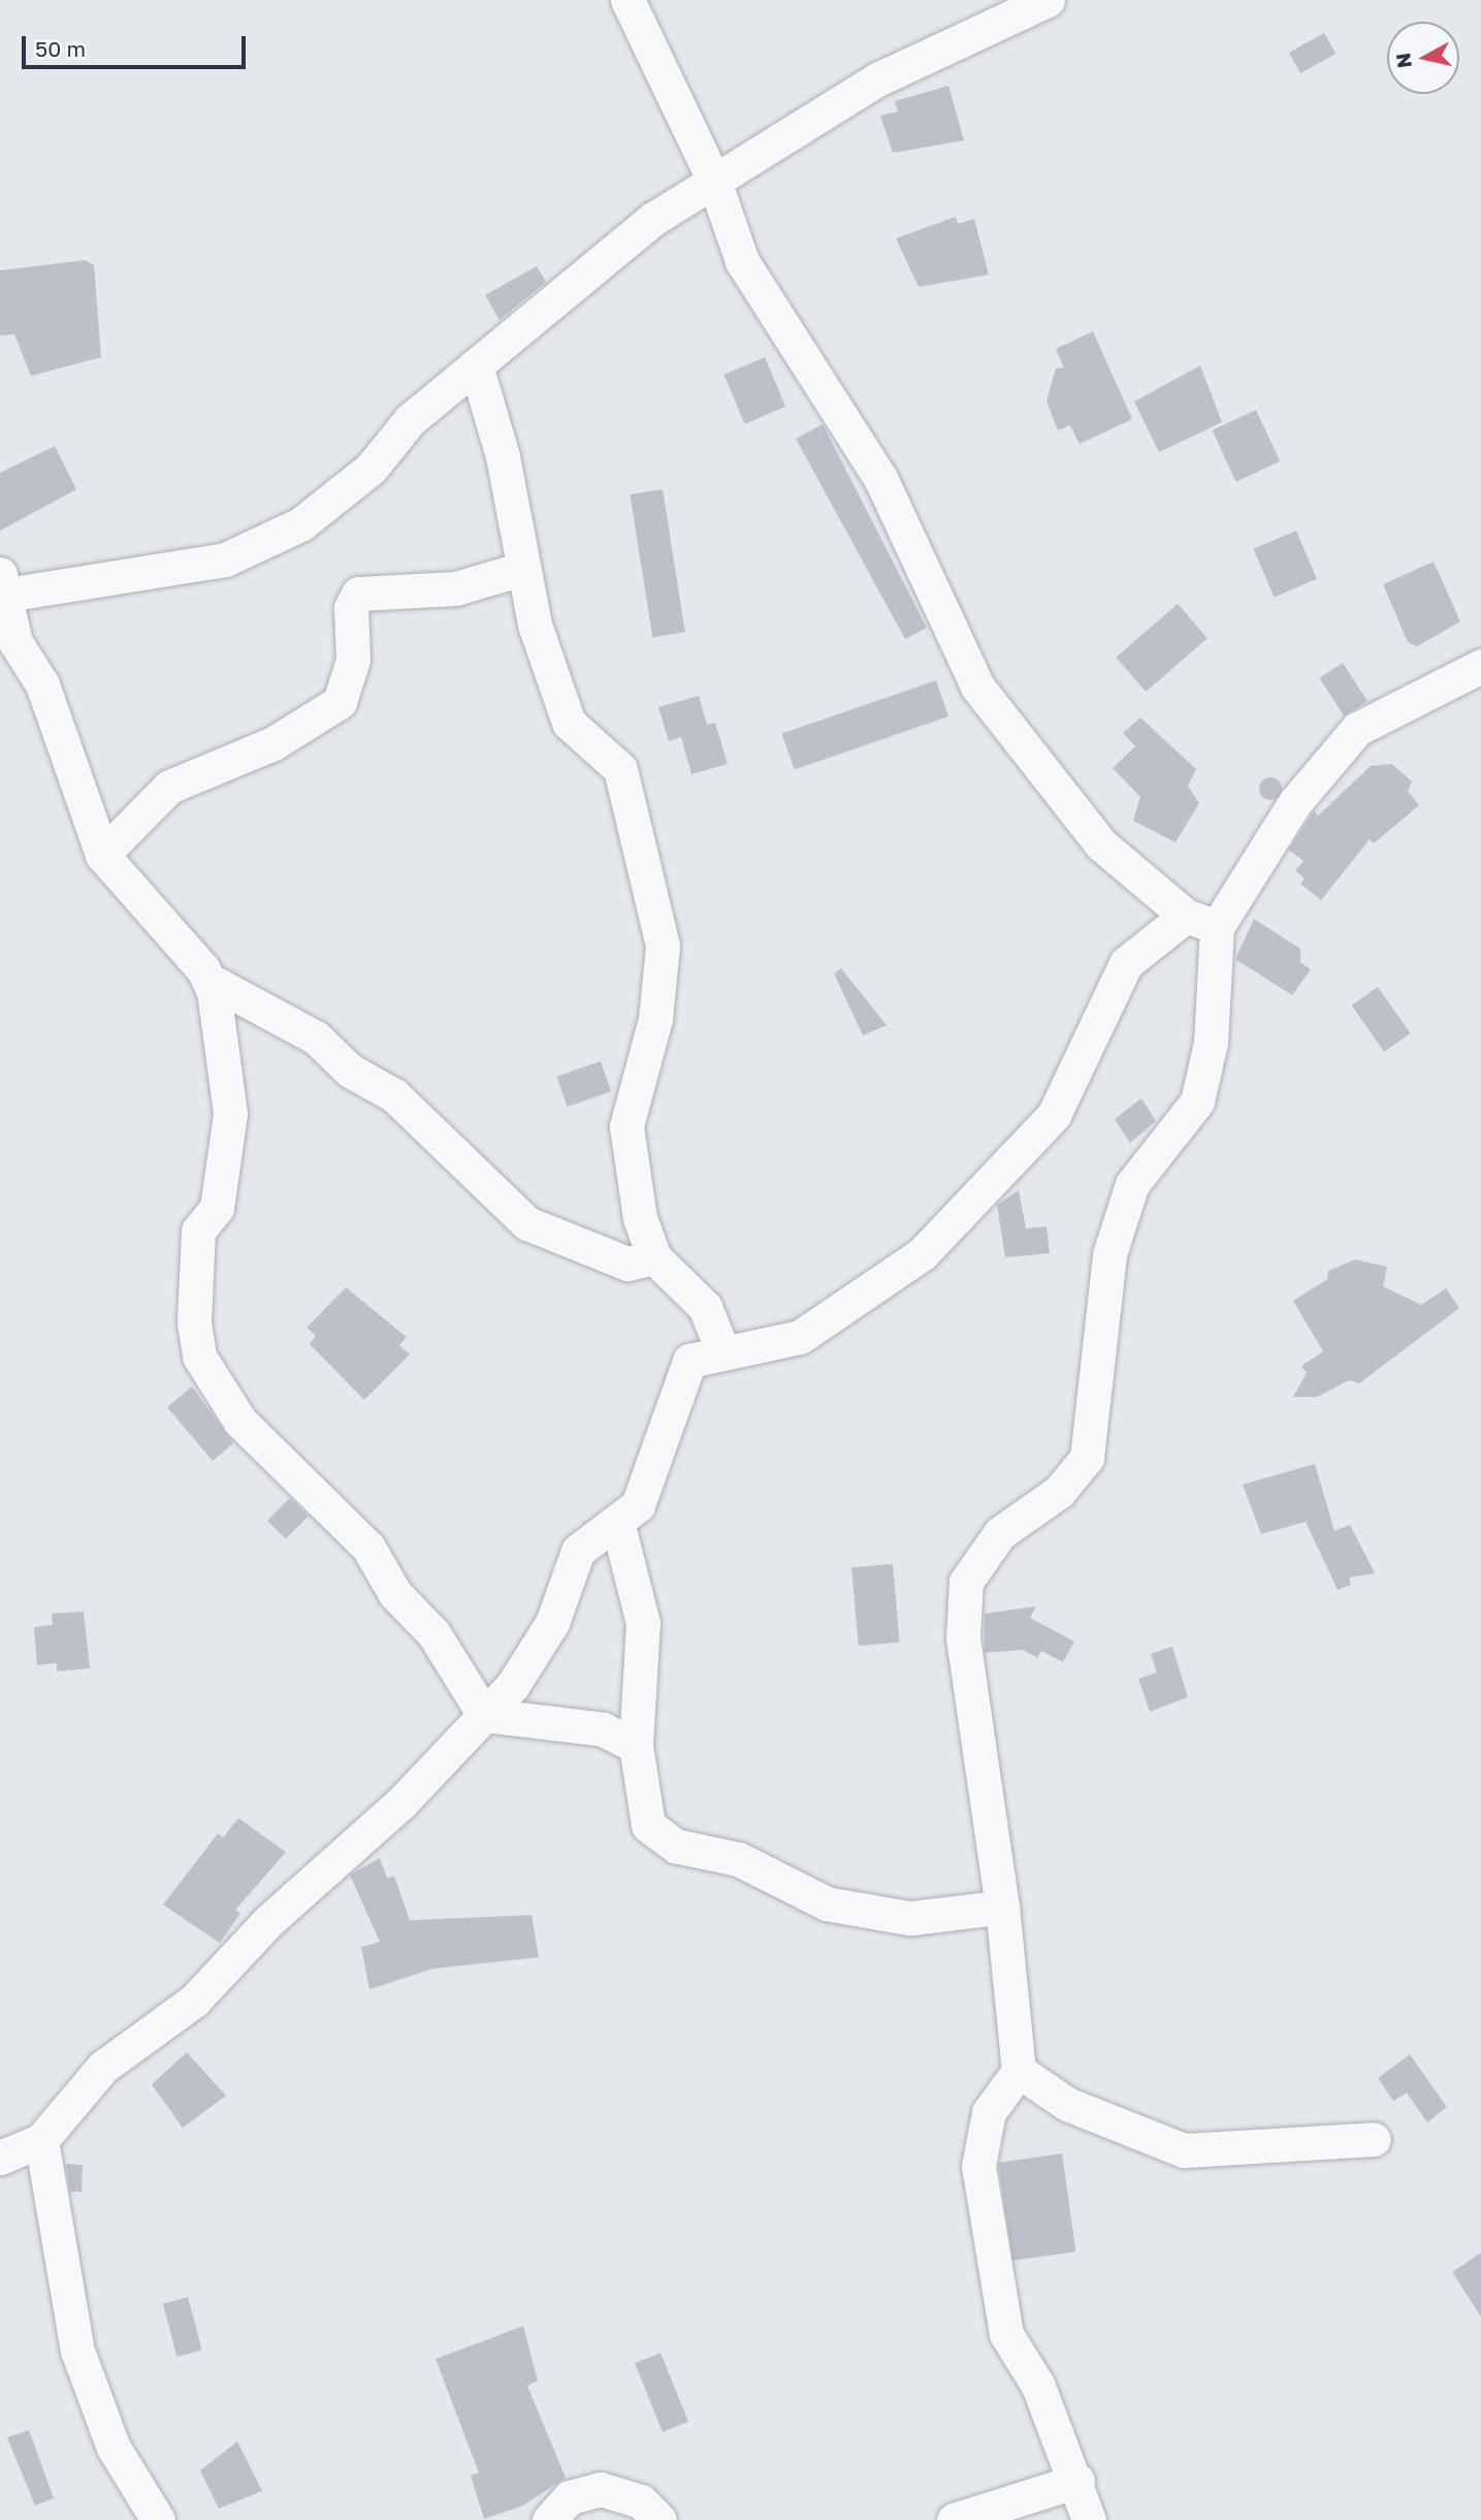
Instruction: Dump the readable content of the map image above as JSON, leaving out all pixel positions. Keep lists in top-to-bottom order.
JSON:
{
  "scale_bar": "50 m",
  "north": "left"
}
